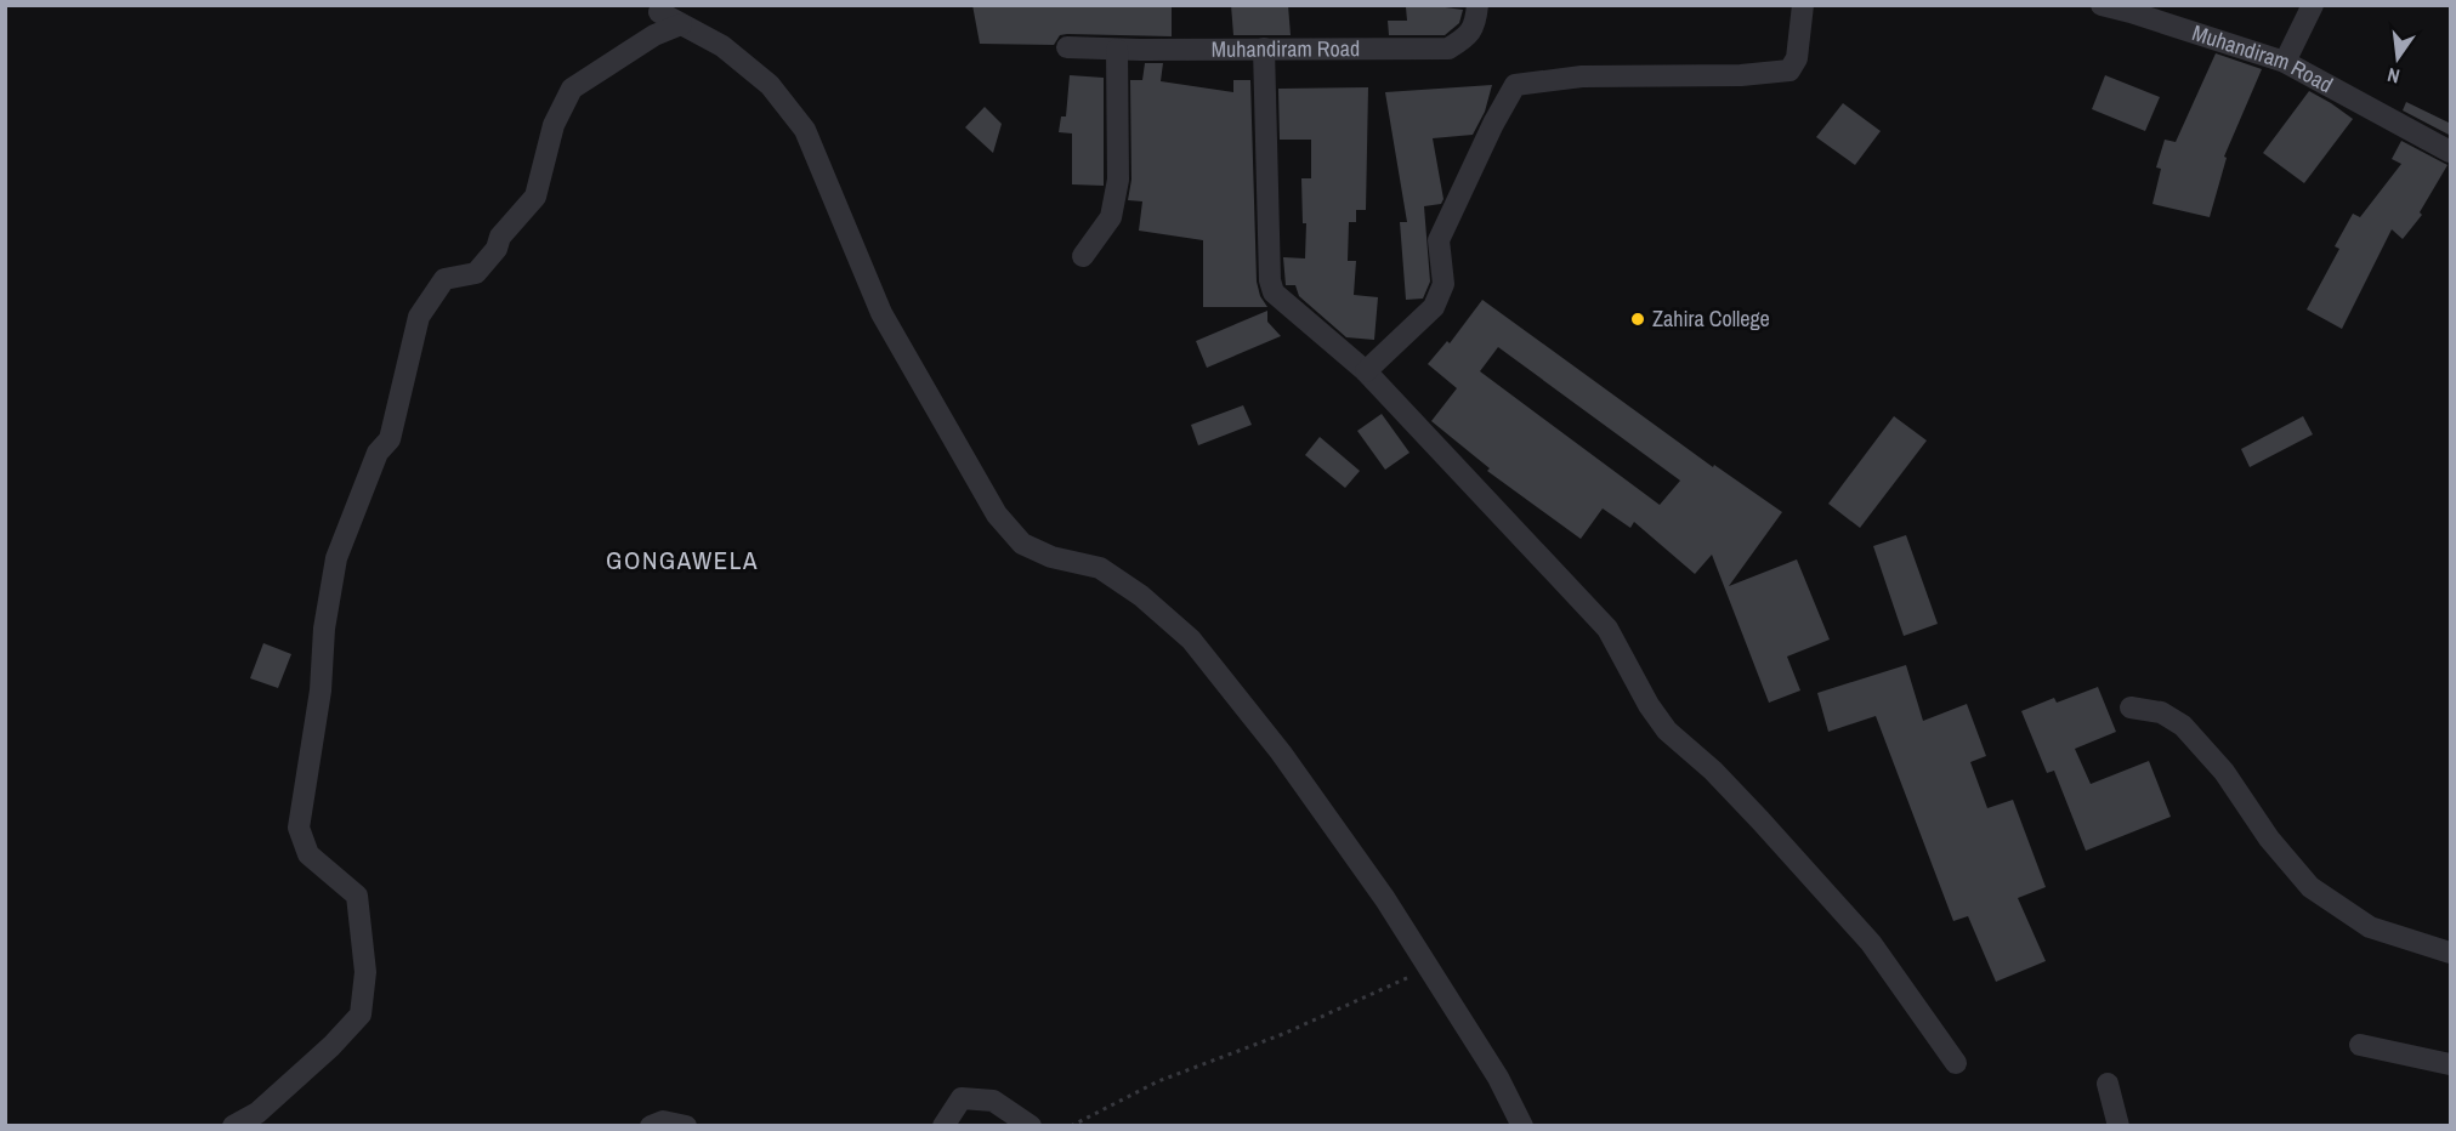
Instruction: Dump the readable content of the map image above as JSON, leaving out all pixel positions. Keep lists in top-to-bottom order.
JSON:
{
  "streets": {
    "street": ["Muhandiram Road"]
  },
  "districts": ["GONGAWELA"],
  "places": ["Zahira College"],
  "north": "bottom"
}
